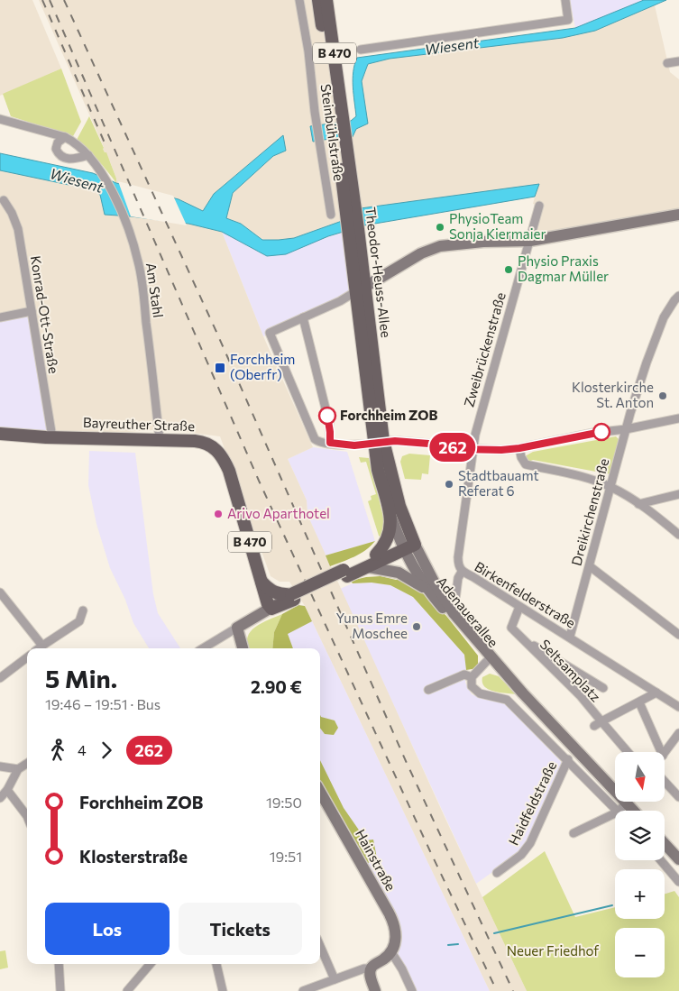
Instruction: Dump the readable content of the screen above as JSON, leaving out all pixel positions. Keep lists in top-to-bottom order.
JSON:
{
  "streets": {
    "main road": [
      "B 470",
      "Theodor-Heuss-Allee",
      "Bayreuther Straße",
      "Adenauerallee",
      "Hainstraße"
    ],
    "street": [
      "Steinbühlstraße",
      "Am Stahl",
      "Konrad-Ott-Straße",
      "Zweibrückenstraße",
      "Dreikirchenstraße",
      "Birkenfelderstraße",
      "Seltsamplatz",
      "Haidfeldstraße"
    ]
  },
  "crossings": [
    ["B 470", "Theodor-Heuss-Allee"],
    ["B 470", "Bayreuther Straße"],
    ["B 470", "Adenauerallee"],
    ["Theodor-Heuss-Allee", "Adenauerallee"],
    ["Am Stahl", "Bayreuther Straße"],
    ["Konrad-Ott-Straße", "Bayreuther Straße"],
    ["Zweibrückenstraße", "Birkenfelderstraße"],
    ["Dreikirchenstraße", "Birkenfelderstraße"],
    ["Birkenfelderstraße", "Seltsamplatz"],
    ["Adenauerallee", "Haidfeldstraße"]
  ],
  "water": ["Wiesent"],
  "parks": ["Neuer Friedhof"],
  "places": {
    "other": [
      "PhysioTeam Sonja Kiermaier",
      "Physio Praxis Dagmar Müller",
      "Klosterkirche St. Anton",
      "Forchheim ZOB",
      "Stadtbauamt Referat 6",
      "Arivo Aparthotel",
      "Yunus Emre Moschee"
    ],
    "transit": ["Forchheim (Oberfr)"]
  },
  "lines": ["bus line 262"],
  "north": "bottom",
  "page": {
    "on_map": "262",
    "heading": ["5 Min.", "19:46 – 19:51 · Bus", "2.90 €"],
    "legs": ["4", "262"],
    "map_buttons": ["+", "−"],
    "list": [
      {
        "name": "Forchheim ZOB",
        "value": "19:50"
      },
      {
        "name": "Klosterstraße",
        "value": "19:51"
      }
    ],
    "buttons": ["Los", "Tickets"]
  }
}
